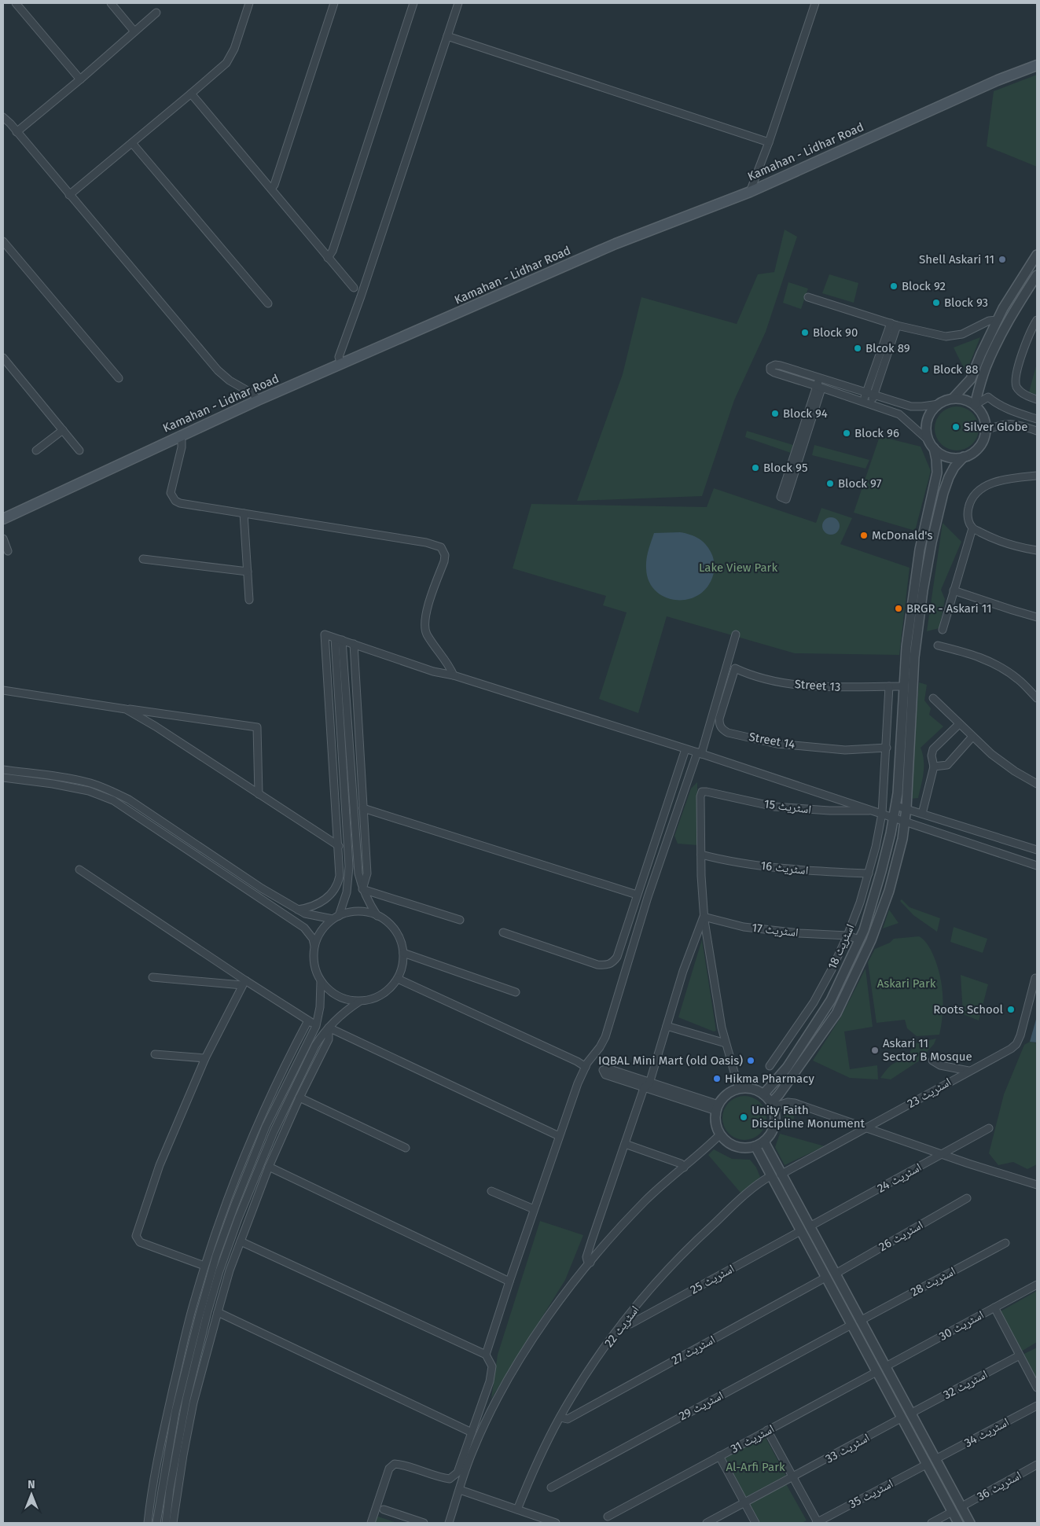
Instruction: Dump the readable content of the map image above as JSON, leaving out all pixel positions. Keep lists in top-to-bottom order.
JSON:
{
  "streets": {
    "main road": ["Kamahan - Lidhar Road"],
    "street": [
      "Street 13",
      "Street 14",
      "اسٹریٹ 15",
      "اسٹریٹ 16",
      "اسٹریٹ 17",
      "اسٹریٹ 18",
      "اسٹریٹ 23",
      "اسٹریٹ 24",
      "اسٹریٹ 26",
      "اسٹریٹ 25",
      "اسٹریٹ 28",
      "اسٹریٹ 30",
      "اسٹریٹ 22",
      "اسٹریٹ 27",
      "اسٹریٹ 32",
      "اسٹریٹ 29",
      "اسٹریٹ 34",
      "اسٹریٹ 31",
      "اسٹریٹ 33",
      "اسٹریٹ 36",
      "اسٹریٹ 35"
    ]
  },
  "crossings": [
    ["Street 13", "Street 14"],
    ["Street 13", "اسٹریٹ 18"],
    ["Street 14", "اسٹریٹ 18"],
    ["اسٹریٹ 15", "اسٹریٹ 16"],
    ["اسٹریٹ 16", "اسٹریٹ 18"],
    ["اسٹریٹ 17", "اسٹریٹ 18"],
    ["اسٹریٹ 25", "اسٹریٹ 22"],
    ["اسٹریٹ 22", "اسٹریٹ 27"]
  ],
  "parks": ["Lake View Park", "Askari Park", "Al-Arfi Park"],
  "places": [
    "Shell Askari 11",
    "Block 92",
    "Block 93",
    "Block 90",
    "Blcok 89",
    "Block 88",
    "Block 94",
    "Silver Globe",
    "Block 96",
    "Block 95",
    "Block 97",
    "McDonald's",
    "BRGR - Askari 11",
    "Roots School",
    "Askari 11 Sector B Mosque",
    "IQBAL Mini Mart (old Oasis)",
    "Hikma Pharmacy",
    "Unity Faith Discipline Monument"
  ],
  "north": "top"
}
